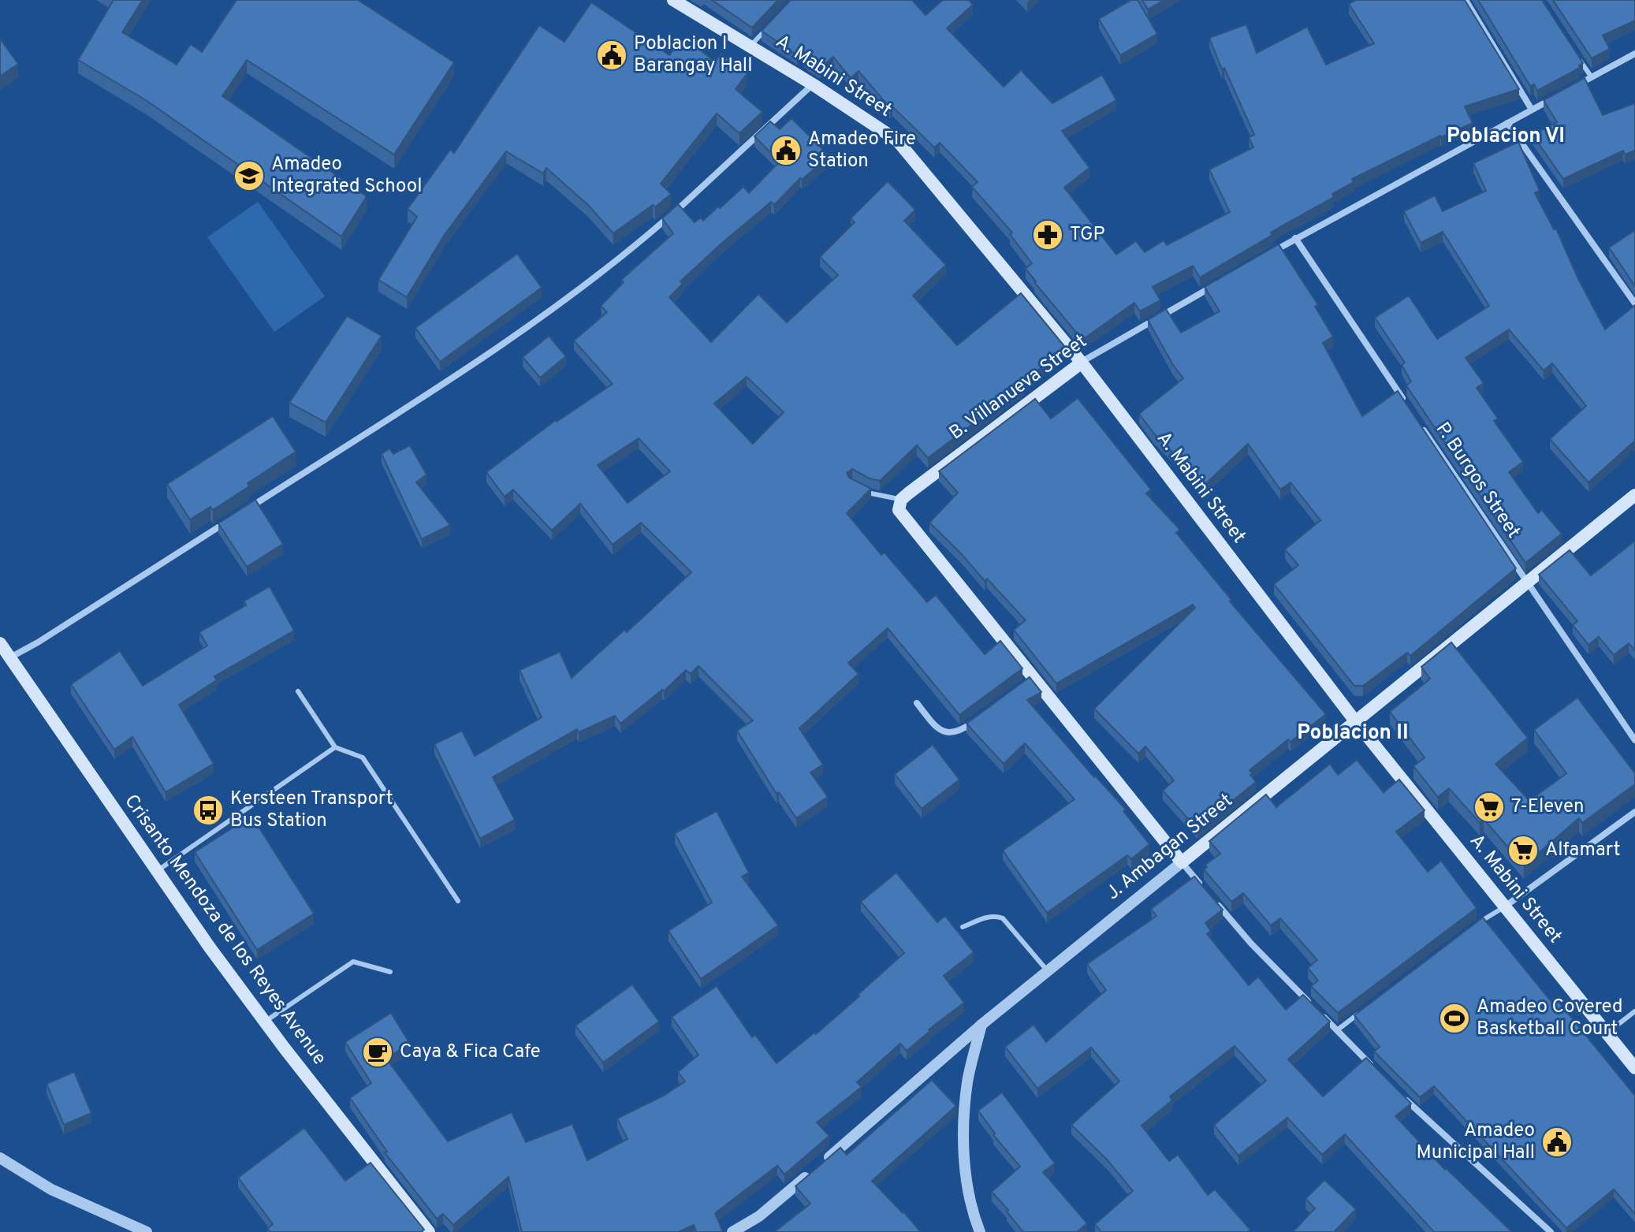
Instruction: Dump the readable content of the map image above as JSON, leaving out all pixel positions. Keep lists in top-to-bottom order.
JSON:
{
  "streets": {
    "main road": [
      "A. Mabini Street",
      "B. Villanueva Street",
      "J. Ambagan Street",
      "Crisanto Mendoza de los Reyes Avenue"
    ],
    "street": ["P. Burgos Street"]
  },
  "crossings": [
    ["A. Mabini Street", "B. Villanueva Street"],
    ["A. Mabini Street", "J. Ambagan Street"],
    ["P. Burgos Street", "J. Ambagan Street"]
  ],
  "districts": ["Poblacion VI", "Poblacion II"],
  "places": {
    "public building": ["Poblacion I Barangay Hall", "Amadeo Fire Station", "Amadeo Municipal Hall"],
    "school or university": ["Amadeo Integrated School"],
    "pharmacy": ["TGP"],
    "supermarket": ["7-Eleven", "Alfamart"],
    "bus stop": ["Kersteen Transport Bus Station"],
    "sports": ["Amadeo Covered Basketball Court"],
    "cafe": ["Caya & Fica Cafe"]
  }
}
